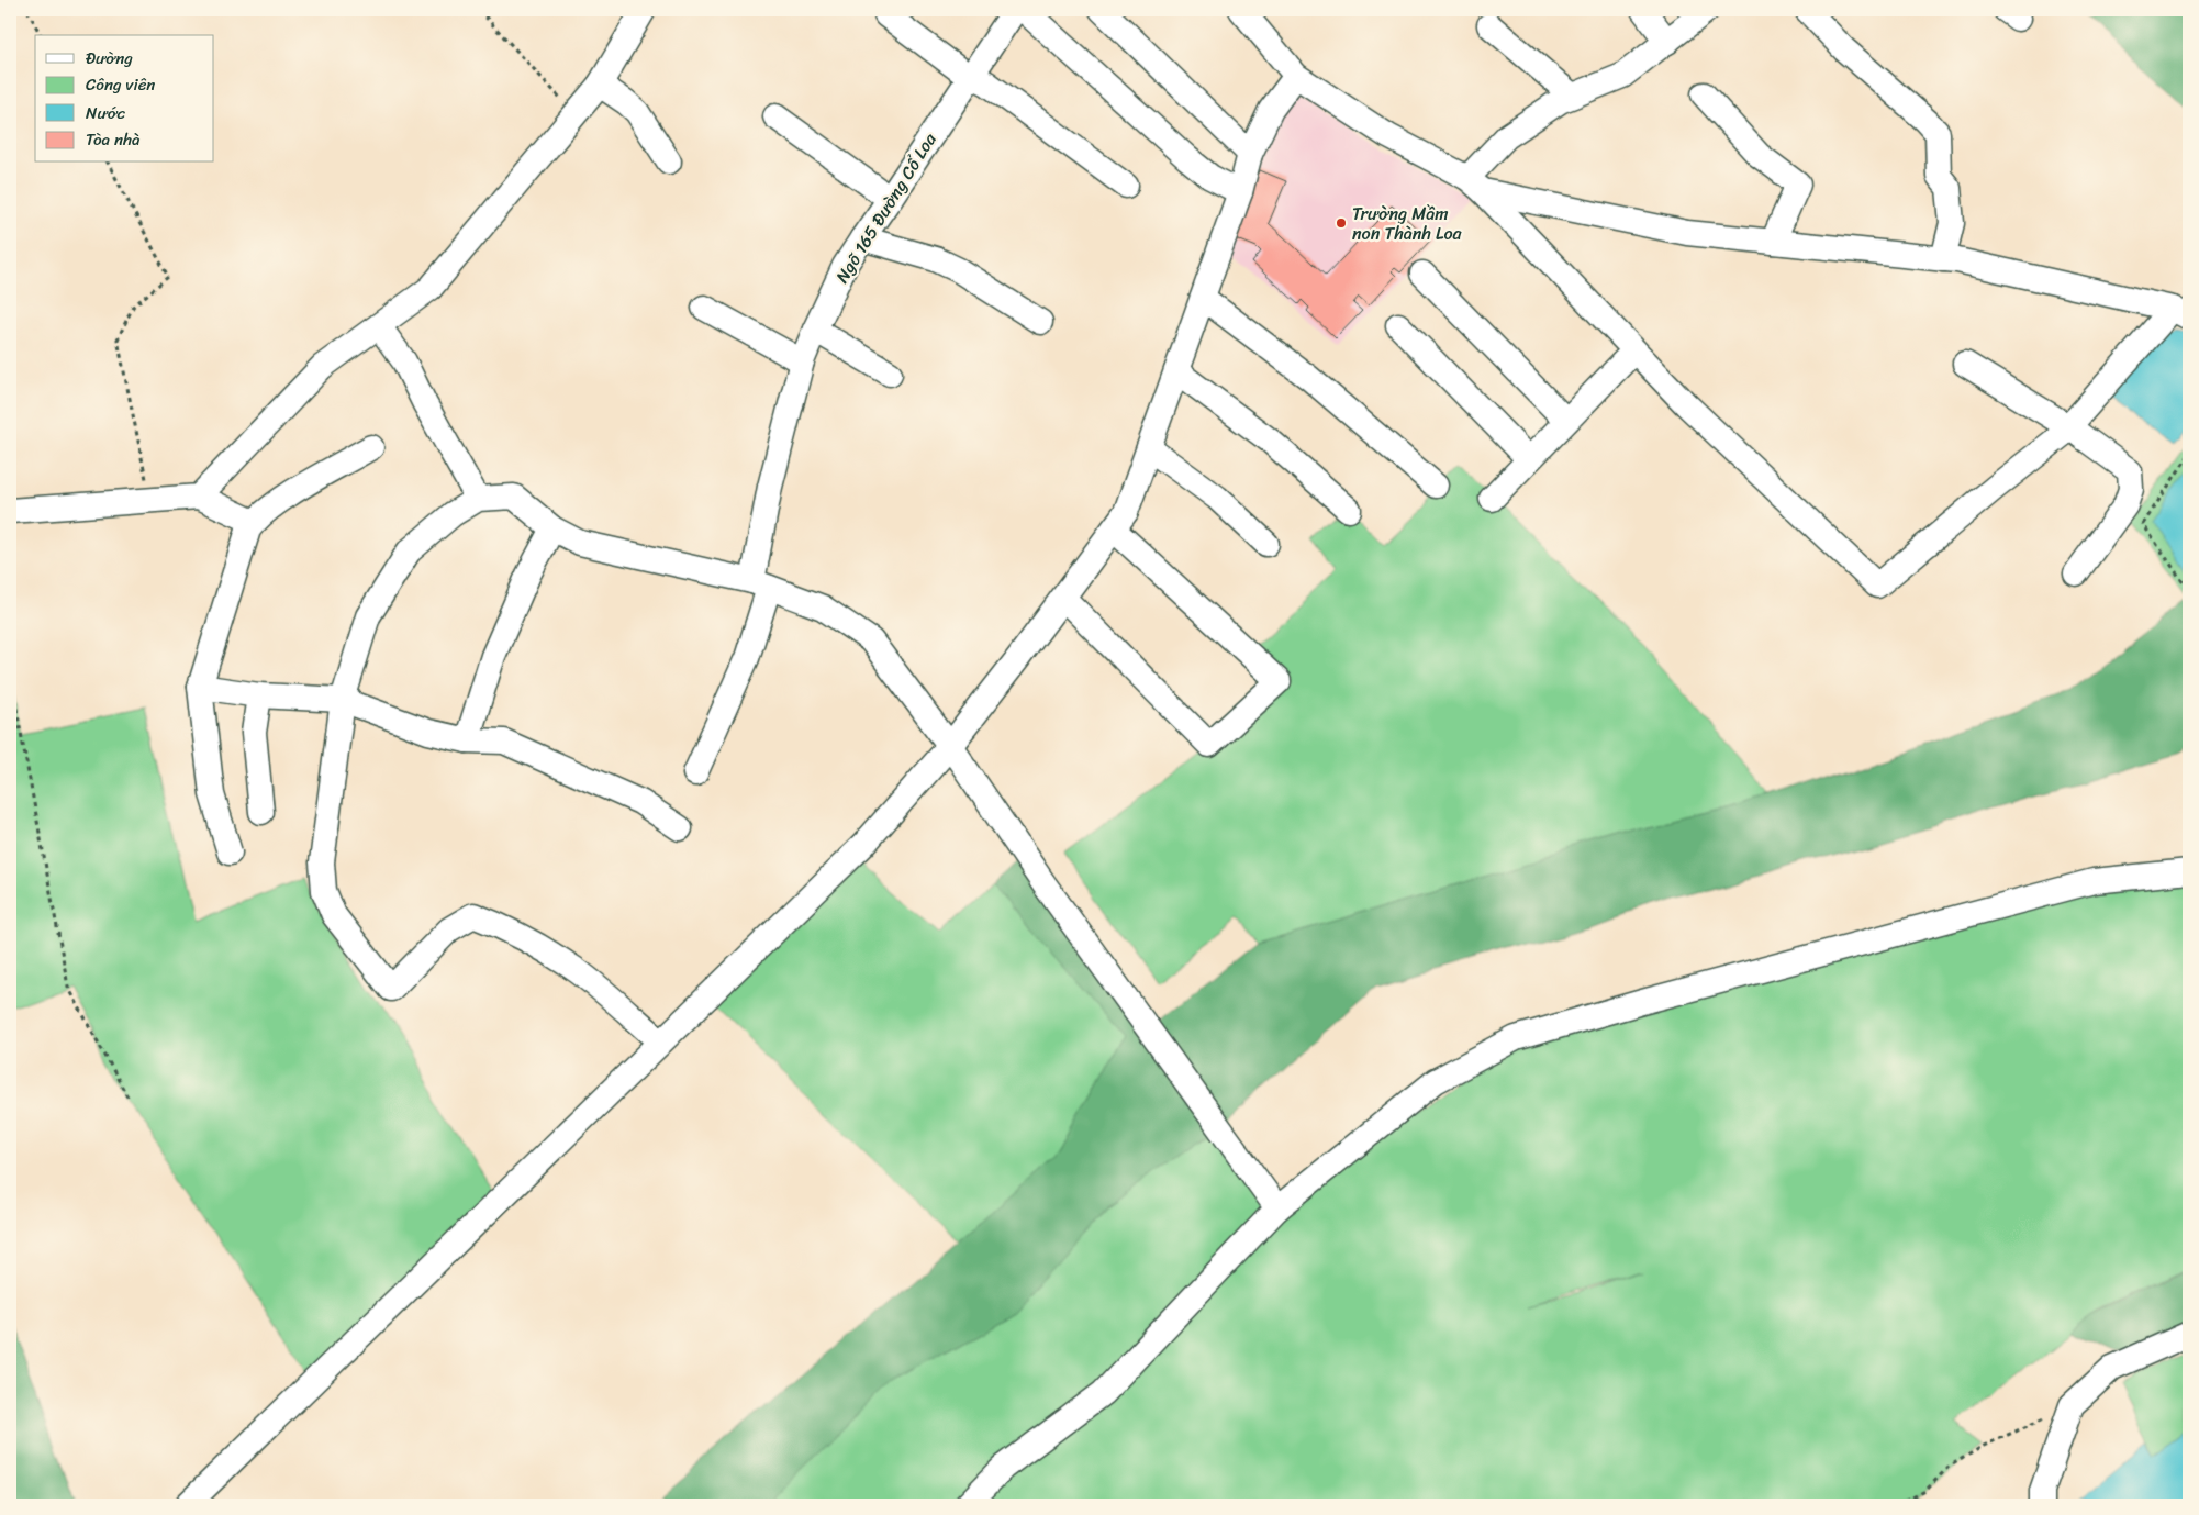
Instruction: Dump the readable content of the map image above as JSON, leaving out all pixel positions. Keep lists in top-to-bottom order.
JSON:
{
  "streets": {
    "street": ["Ngõ 165 Đường Cổ Loa"]
  },
  "places": ["Trường Mầm non Thành Loa"],
  "legend": [
    "Đường",
    "Công viên",
    "Nước",
    "Tòa nhà"
  ]
}
